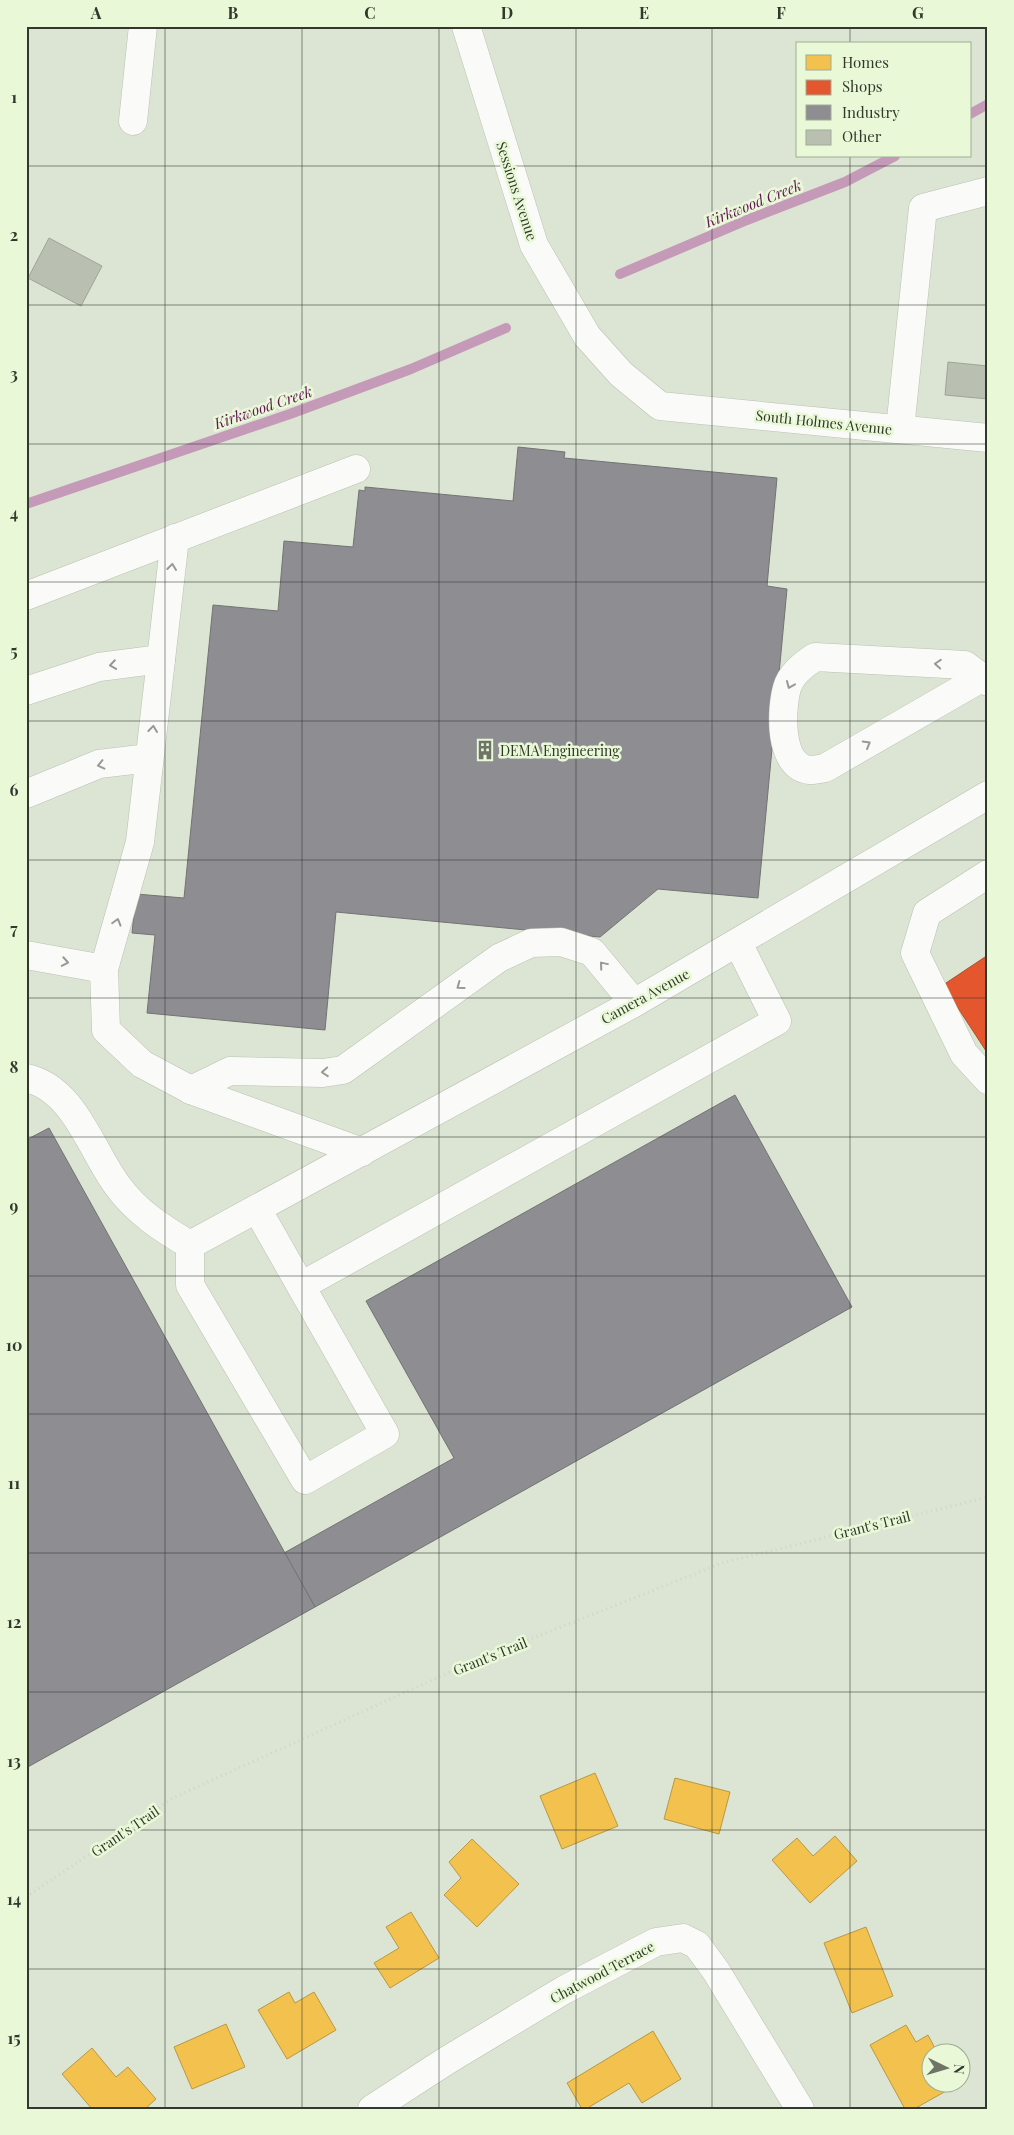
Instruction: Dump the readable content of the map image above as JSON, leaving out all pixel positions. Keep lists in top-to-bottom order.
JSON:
{
  "streets": {
    "street": [
      "Sessions Avenue",
      "South Holmes Avenue",
      "Camera Avenue",
      "Chatwood Terrace"
    ],
    "path": ["Grant's Trail"]
  },
  "crossings": [
    ["Sessions Avenue", "South Holmes Avenue"]
  ],
  "water": ["Kirkwood Creek"],
  "places": {
    "building": ["DEMA Engineering"]
  },
  "legend": [
    "Homes",
    "Shops",
    "Industry",
    "Other"
  ],
  "north": "right",
  "grid": {
    "columns": [
      "A",
      "B",
      "C",
      "D",
      "E",
      "F",
      "G"
    ],
    "rows": [
      "1",
      "2",
      "3",
      "4",
      "5",
      "6",
      "7",
      "8",
      "9",
      "10",
      "11",
      "12",
      "13",
      "14",
      "15"
    ]
  }
}
